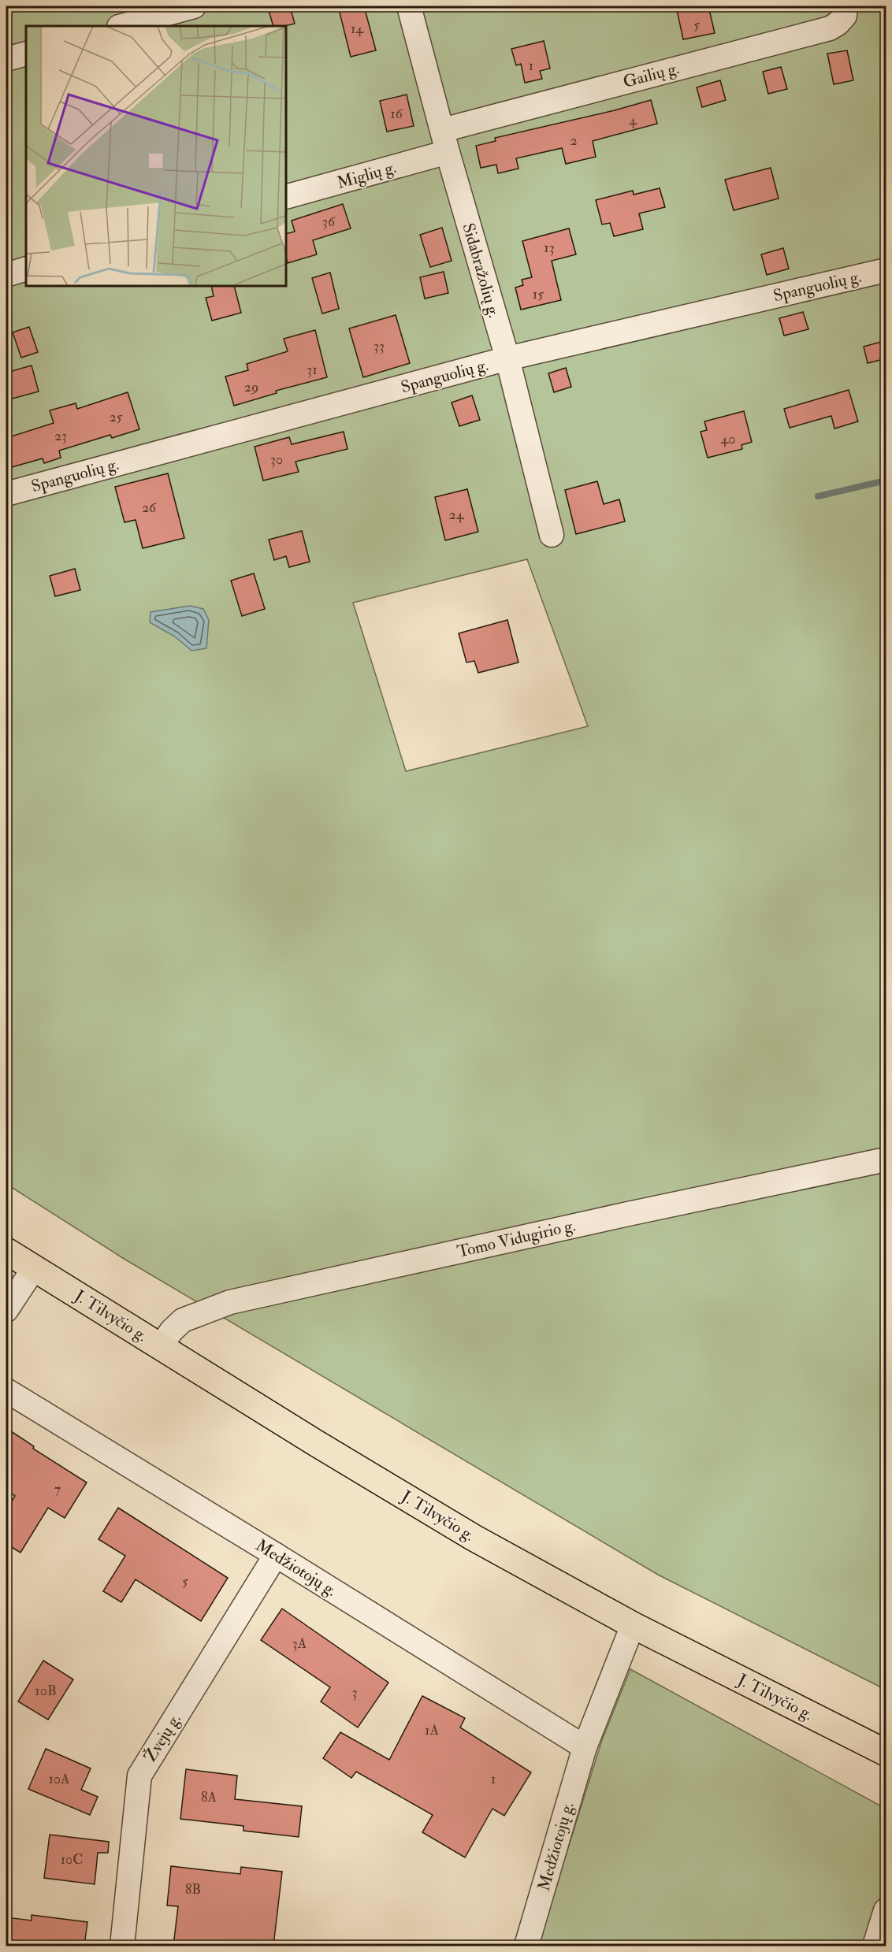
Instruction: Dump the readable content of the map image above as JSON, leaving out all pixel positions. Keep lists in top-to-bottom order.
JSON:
{
  "streets": {
    "main road": ["J. Tilvyčio g."],
    "street": [
      "Gailių g.",
      "Miglių g.",
      "Sidabražolių g.",
      "Spanguolių g.",
      "Tomo Vidugirio g.",
      "Medžiotojų g.",
      "Žvejų g."
    ]
  },
  "crossings": [
    ["Gailių g.", "Miglių g."],
    ["Gailių g.", "Sidabražolių g."],
    ["Miglių g.", "Sidabražolių g."],
    ["Sidabražolių g.", "Spanguolių g."],
    ["Tomo Vidugirio g.", "J. Tilvyčio g."],
    ["J. Tilvyčio g.", "Medžiotojų g."],
    ["Medžiotojų g.", "Žvejų g."]
  ],
  "house_numbers": [
    "5",
    "14",
    "1",
    "16",
    "4",
    "2",
    "36",
    "13",
    "15",
    "33",
    "31",
    "29",
    "25",
    "23",
    "40",
    "30",
    "26",
    "24",
    "7",
    "5",
    "3A",
    "10B",
    "3",
    "1A",
    "10A",
    "1",
    "8A",
    "10C",
    "8B"
  ]
}
